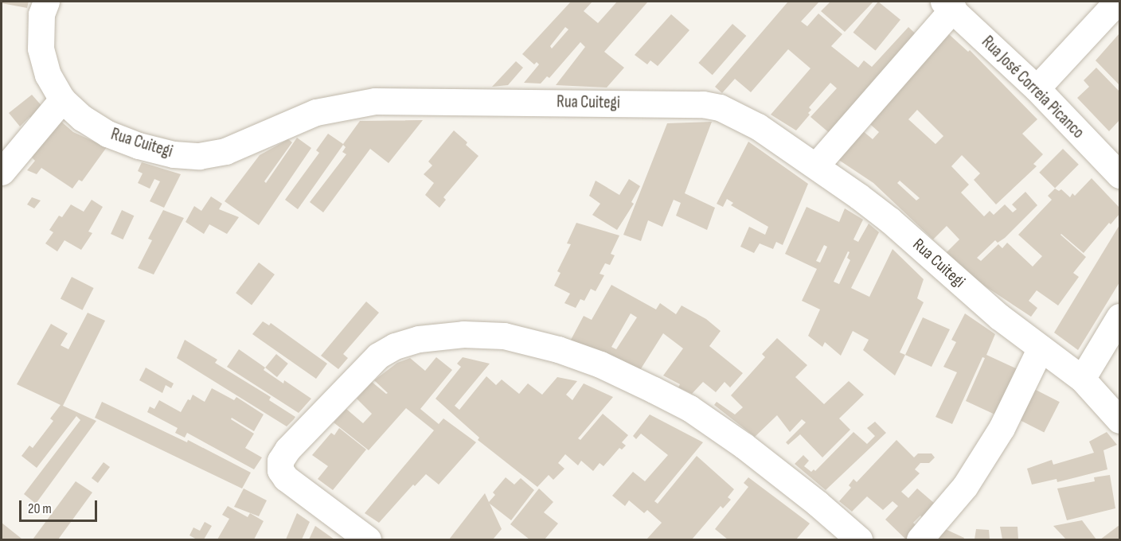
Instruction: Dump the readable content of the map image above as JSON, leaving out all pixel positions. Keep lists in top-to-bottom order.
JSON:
{
  "streets": {
    "street": ["Rua José Correia Picanco", "Rua Cuitegi"]
  },
  "scale_bar": "20 m"
}
